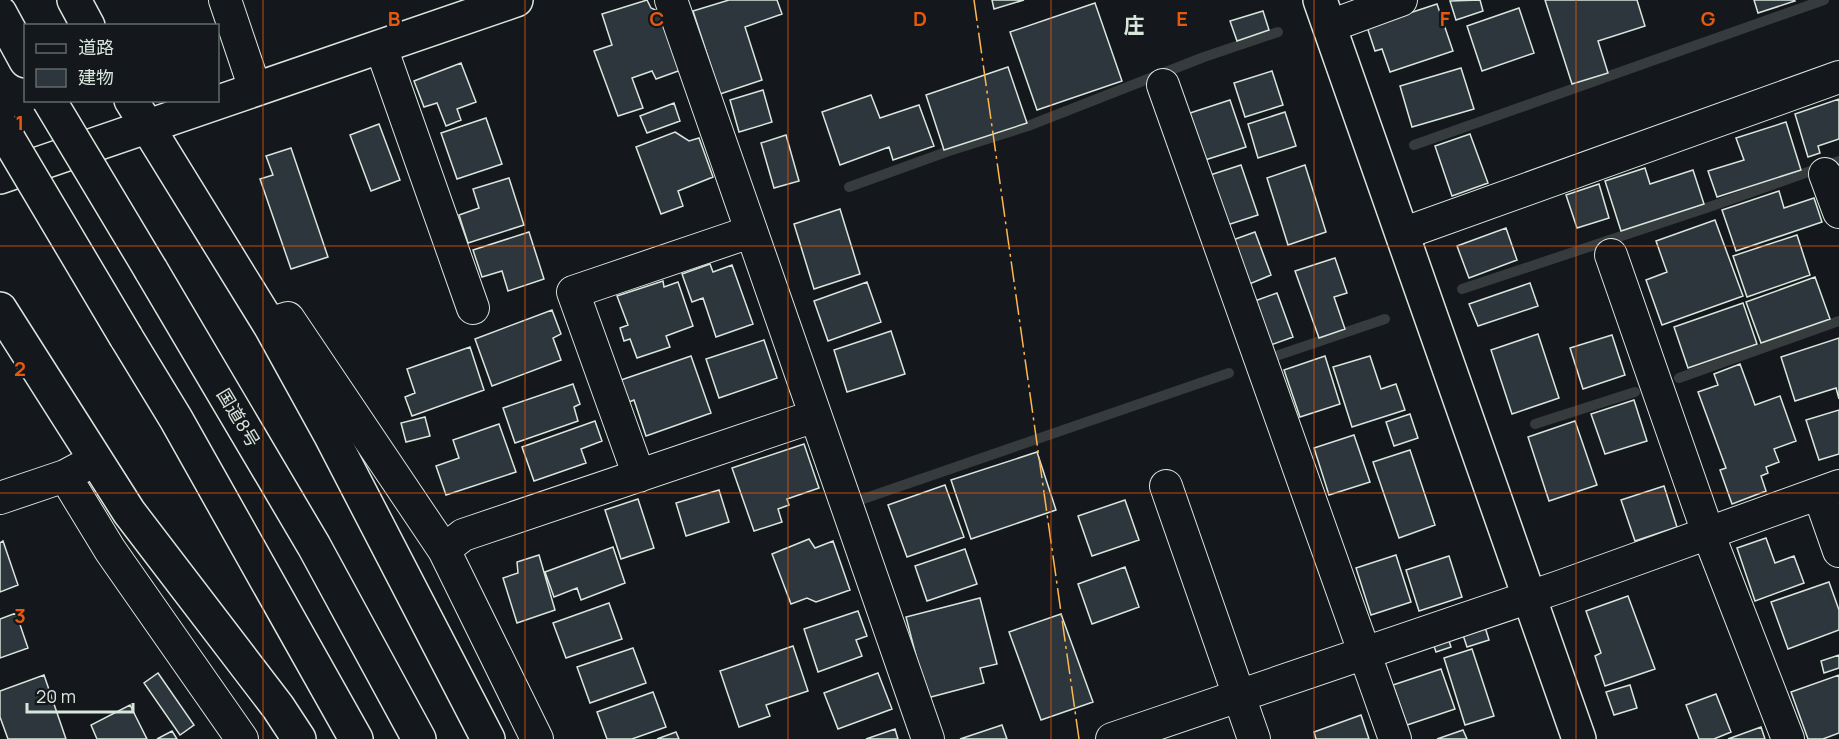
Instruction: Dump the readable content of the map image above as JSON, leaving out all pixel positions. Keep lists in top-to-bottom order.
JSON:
{
  "streets": {
    "main road": ["国道8号"]
  },
  "districts": ["庄"],
  "legend": ["道路", "建物"],
  "scale_bar": "20 m",
  "grid": {
    "columns": [
      "B",
      "C",
      "D",
      "E",
      "F",
      "G"
    ],
    "rows": ["1", "2", "3"]
  }
}
